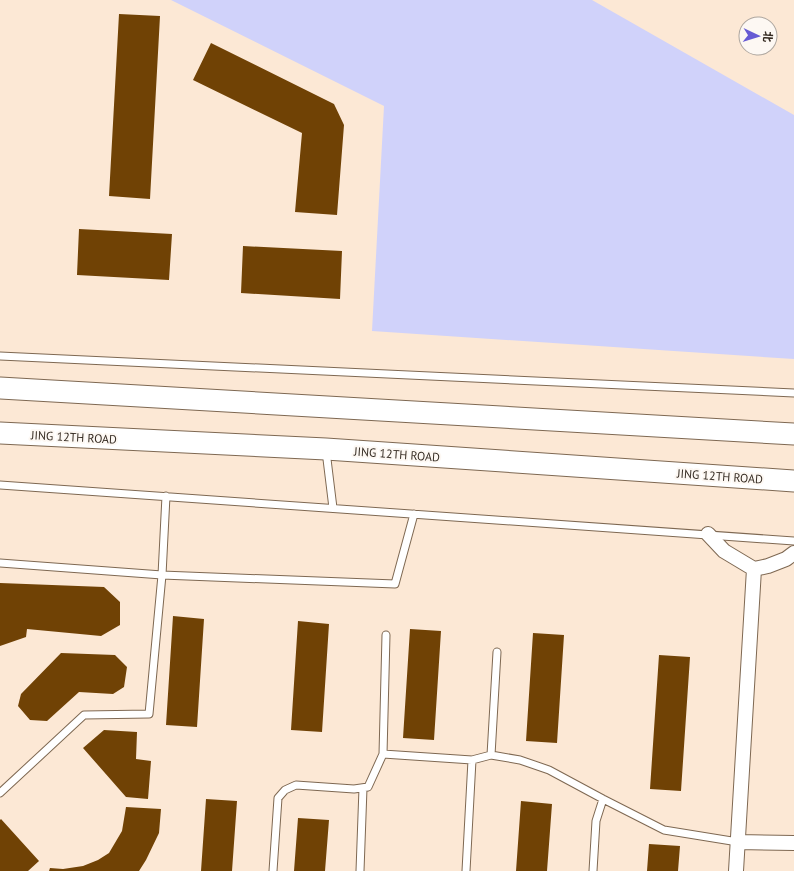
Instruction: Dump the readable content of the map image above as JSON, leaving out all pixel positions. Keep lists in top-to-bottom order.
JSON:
{
  "streets": {
    "main road": ["JING 12TH ROAD"]
  },
  "north": "right"
}
